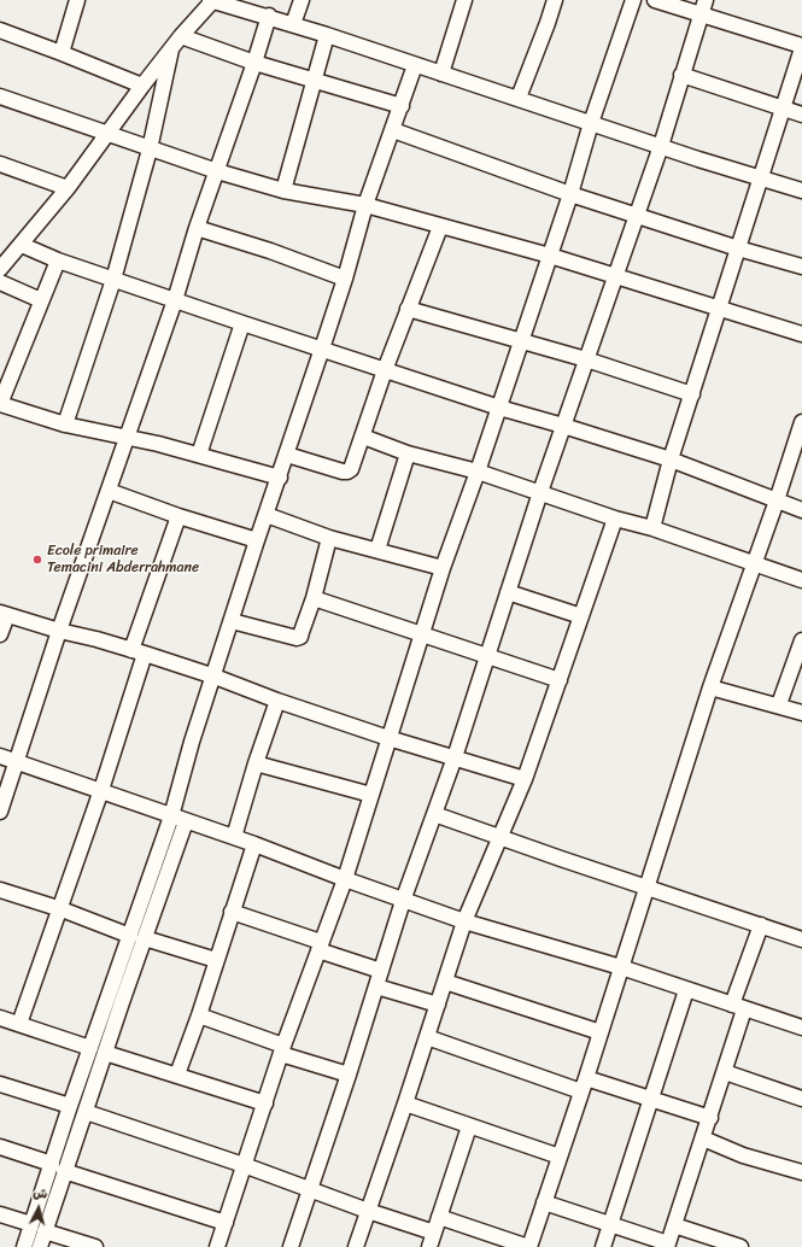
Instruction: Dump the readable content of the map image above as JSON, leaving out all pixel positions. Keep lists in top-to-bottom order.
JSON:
{
  "places": ["Ecole primaire Temacini Abderrahmane"],
  "north": "top"
}
